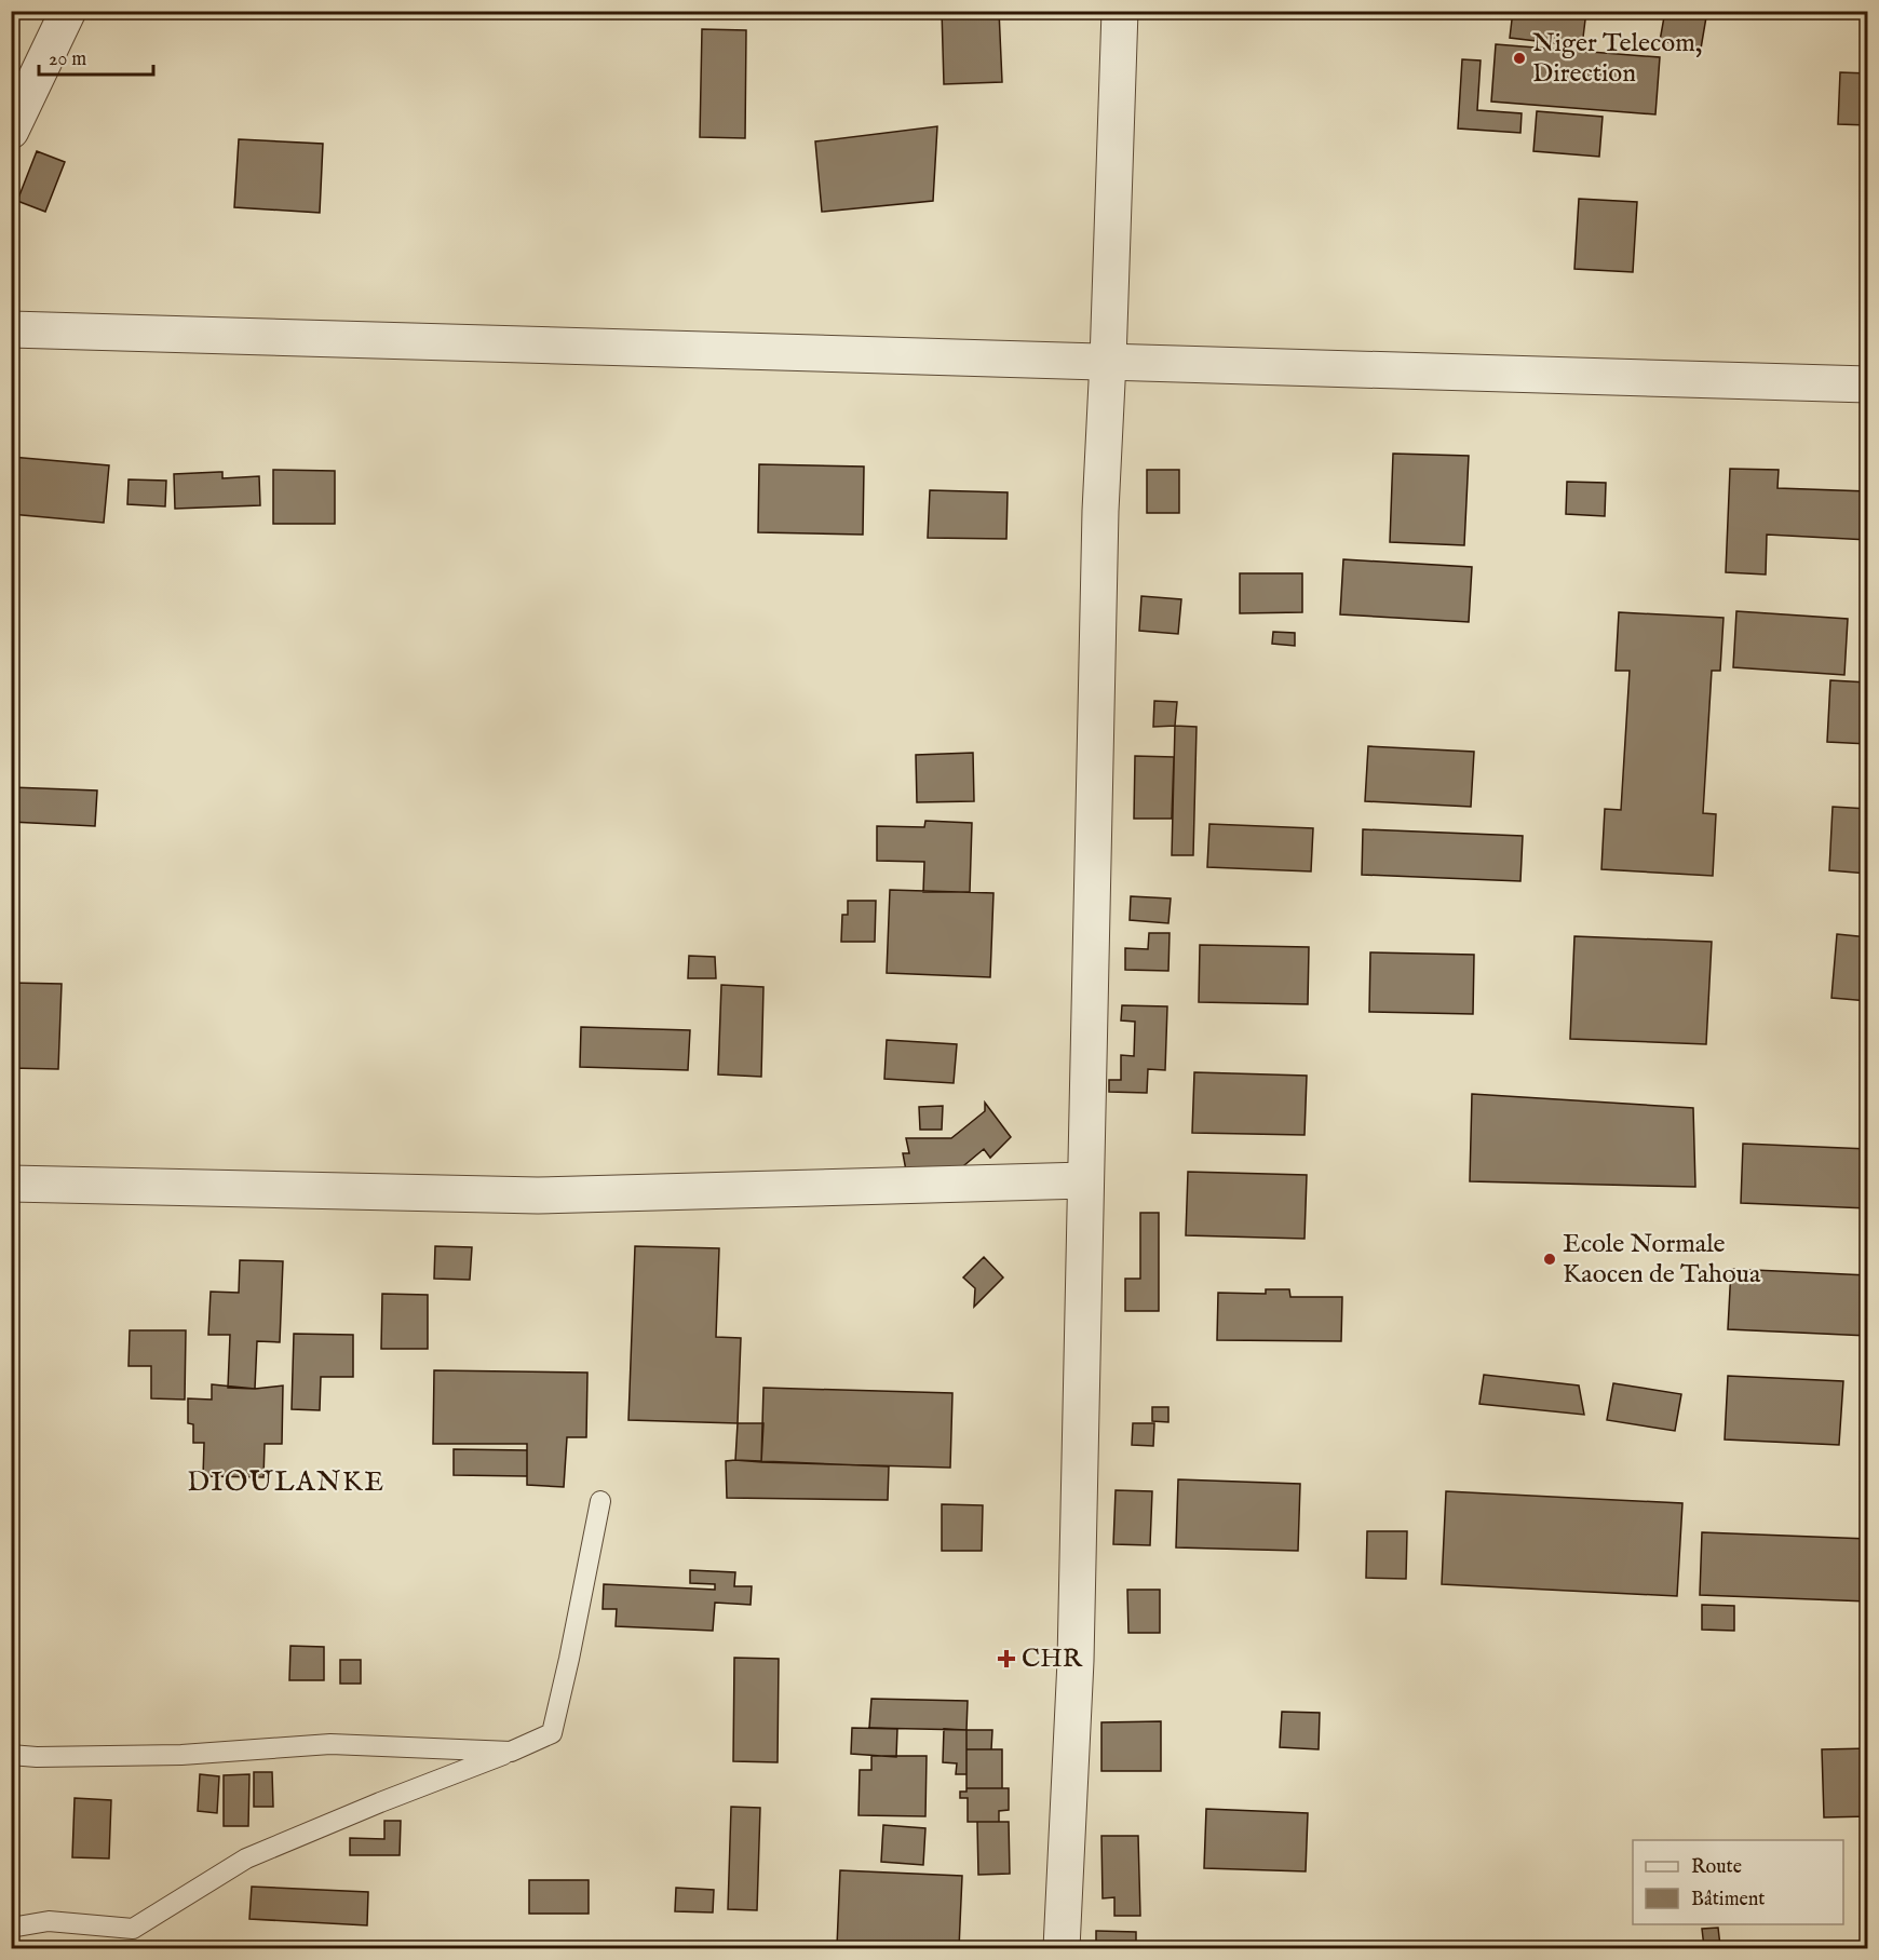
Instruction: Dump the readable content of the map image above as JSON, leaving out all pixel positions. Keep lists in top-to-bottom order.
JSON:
{
  "districts": ["DIOULANKE"],
  "places": {
    "other": ["Niger Telecom, Direction", "Ecole Normale Kaocen de Tahoua"],
    "health": ["CHR"]
  },
  "legend": ["Route", "Bâtiment"],
  "scale_bar": "20 m"
}
